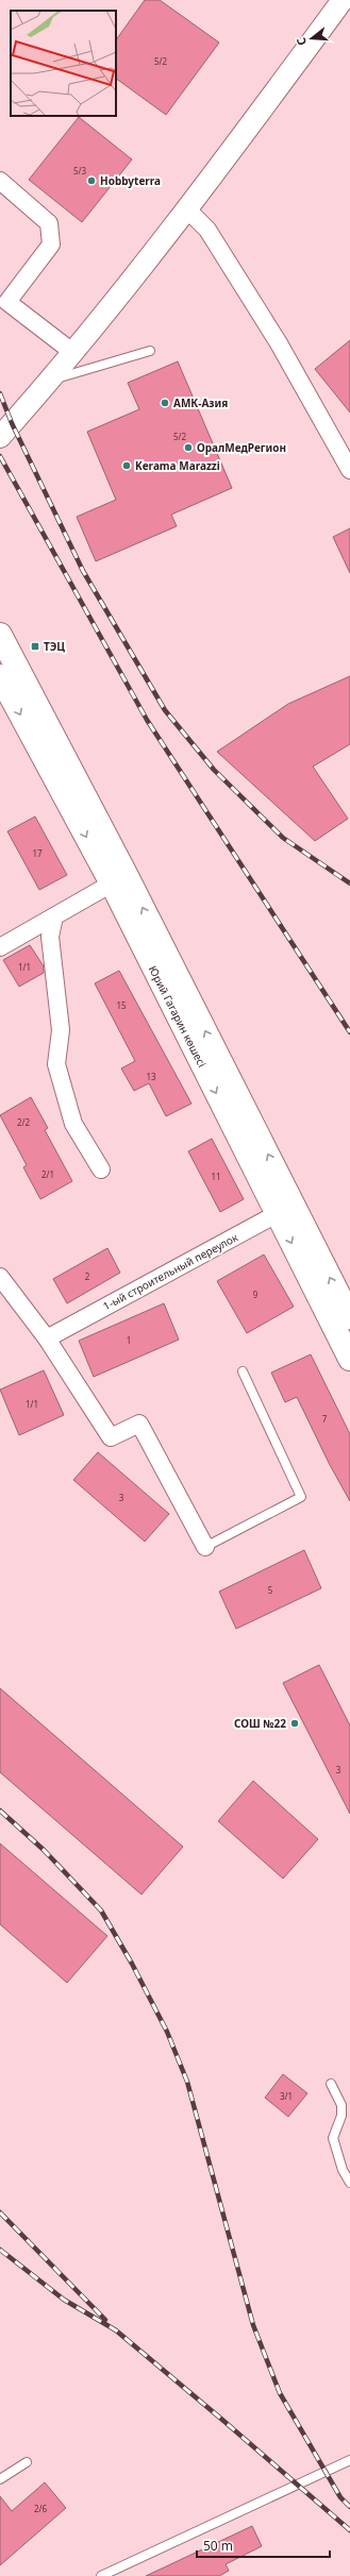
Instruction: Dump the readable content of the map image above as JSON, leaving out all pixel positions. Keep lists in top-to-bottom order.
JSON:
{
  "streets": {
    "main road": ["Юрий Гагарин көшесі"],
    "street": ["1-ый строительный переулок"]
  },
  "crossings": [
    ["Юрий Гагарин көшесі", "1-ый строительный переулок"]
  ],
  "places": {
    "other": [
      "Hobbyterra",
      "АМК-Азия",
      "ОралМедРегион",
      "Kerama Marazzi",
      "СОШ №22"
    ],
    "transit": ["ТЭЦ"]
  },
  "house_numbers": [
    "5/2",
    "5/3",
    "5/2",
    "17",
    "1/1",
    "15",
    "13",
    "2/2",
    "2/1",
    "11",
    "2",
    "9",
    "1",
    "1/1",
    "7",
    "3",
    "5",
    "3",
    "3/1",
    "2/6"
  ],
  "scale_bar": "50 m",
  "north": "left"
}
